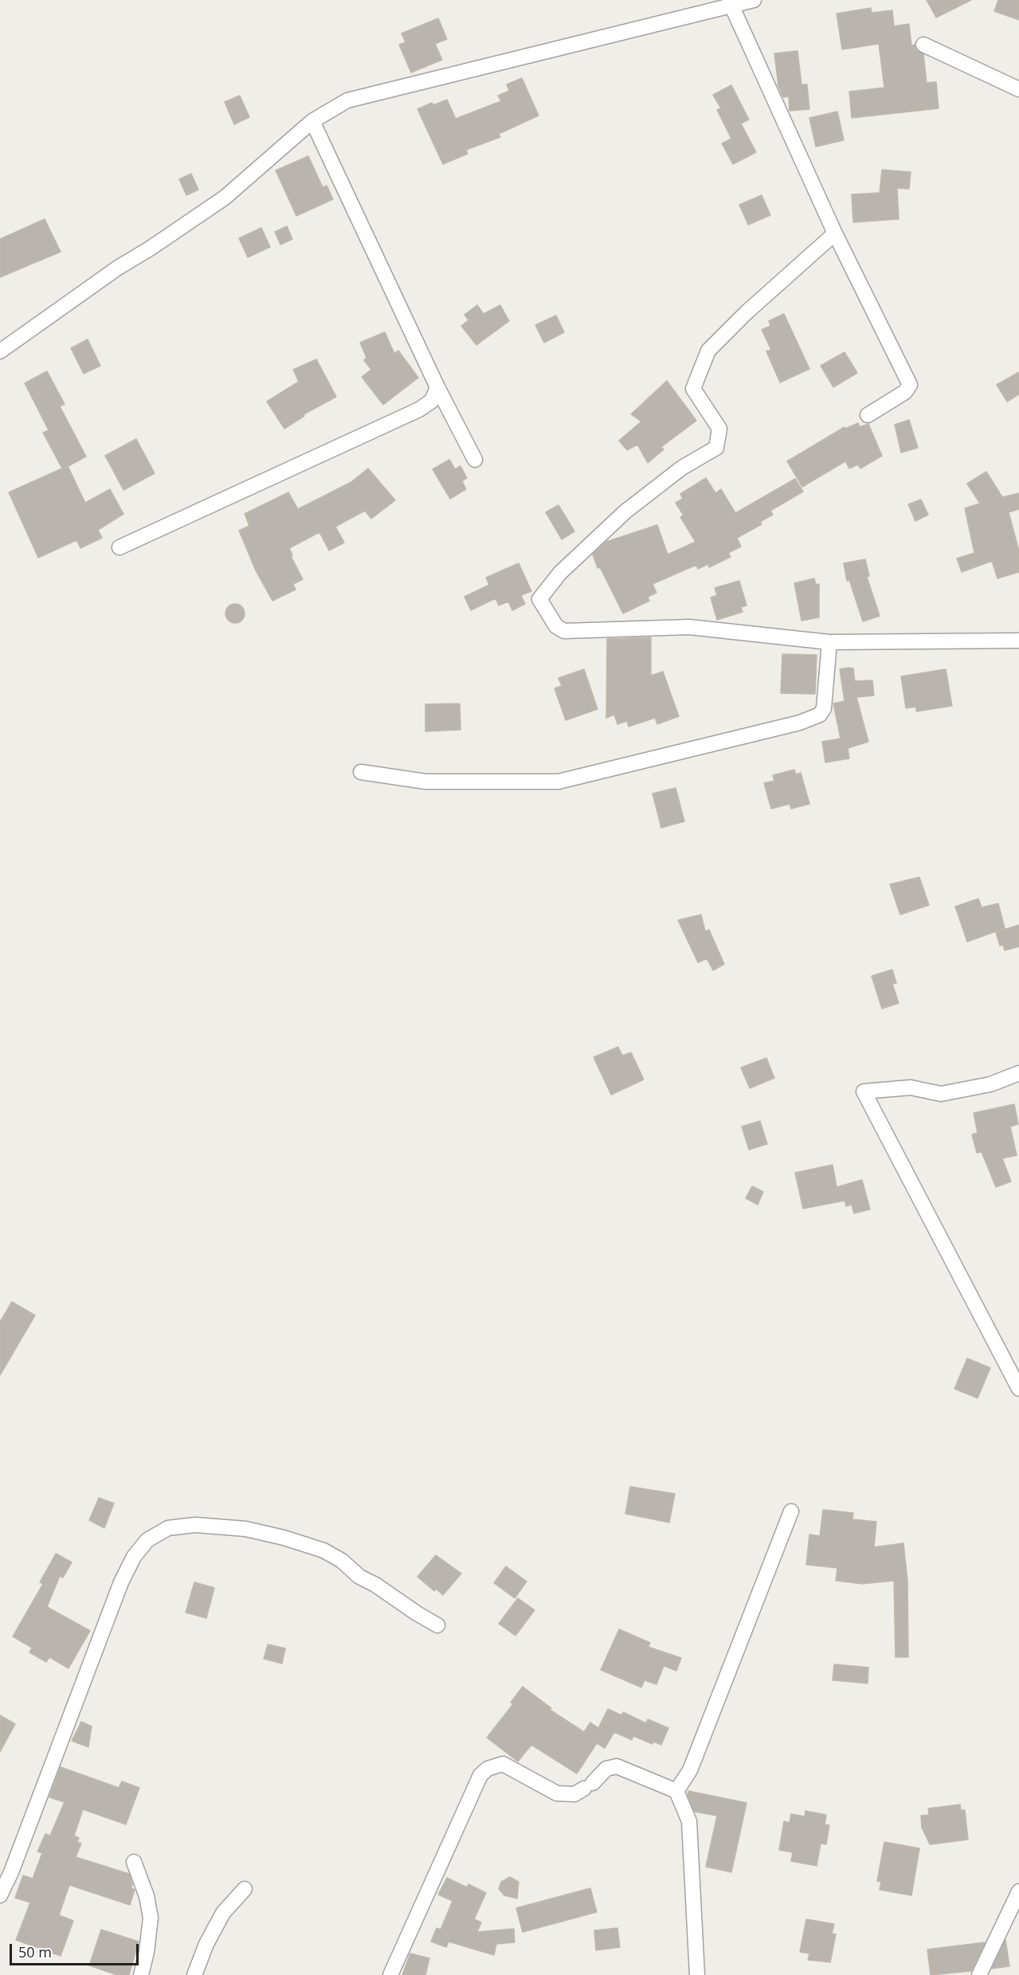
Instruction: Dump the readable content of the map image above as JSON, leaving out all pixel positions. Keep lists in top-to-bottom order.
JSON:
{
  "scale_bar": "50 m"
}
